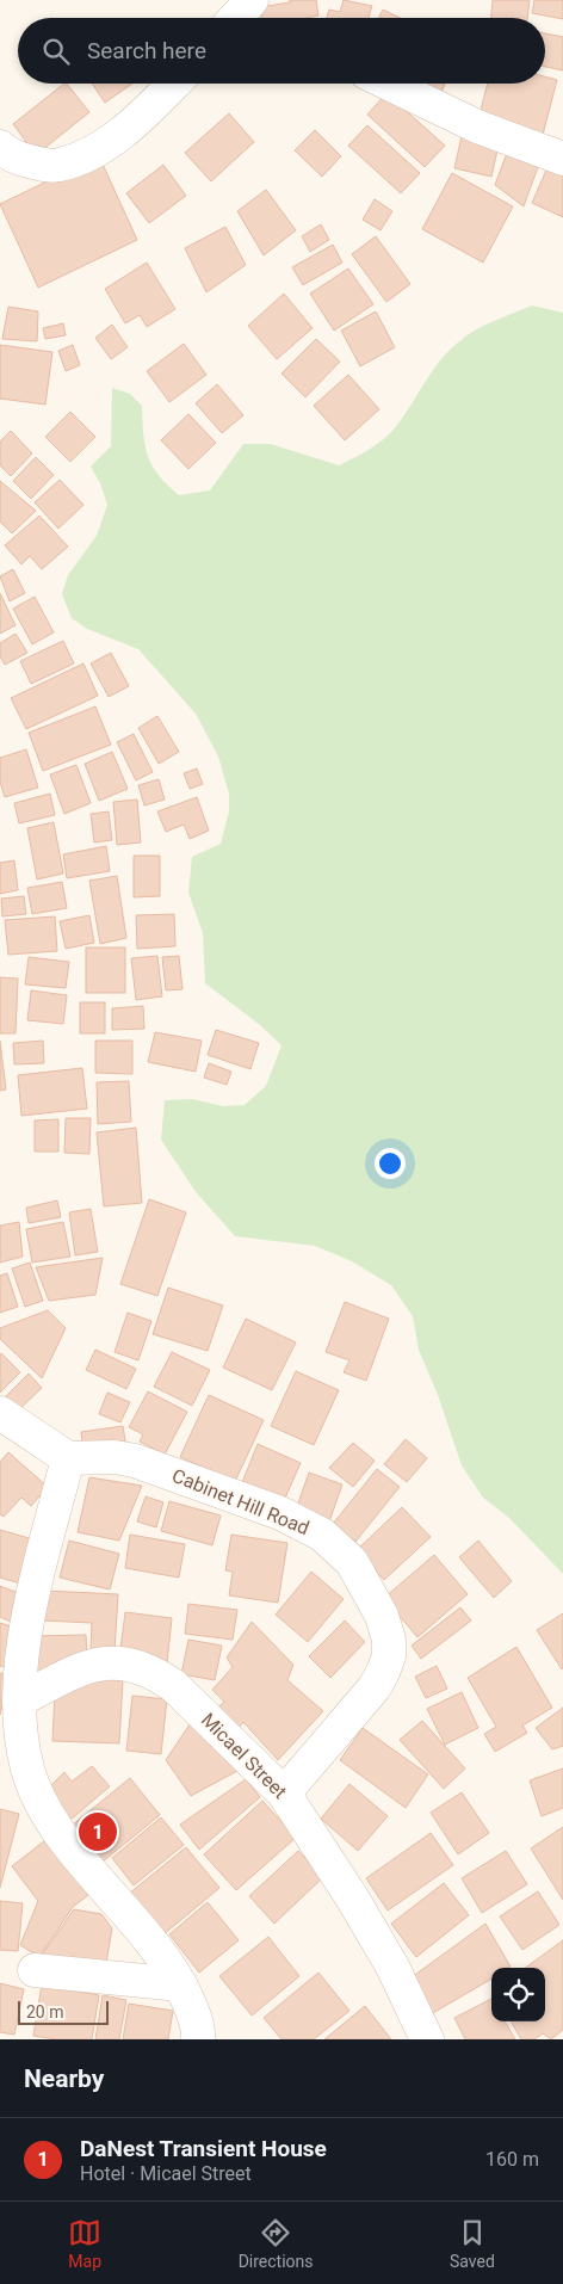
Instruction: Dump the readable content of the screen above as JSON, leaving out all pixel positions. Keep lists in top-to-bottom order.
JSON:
{
  "streets": {
    "street": ["Cabinet Hill Road", "Micael Street"]
  },
  "crossings": [
    ["Cabinet Hill Road", "Micael Street"]
  ],
  "scale_bar": "20 m",
  "page": {
    "search": "Search here",
    "pins": "1",
    "scale": "20 m",
    "heading": "Nearby",
    "list": [
      {
        "mark": "1",
        "name": "DaNest Transient House",
        "note": "Hotel · Micael Street",
        "value": "160 m"
      }
    ],
    "nav": ["Map", "Directions", "Saved"]
  }
}
